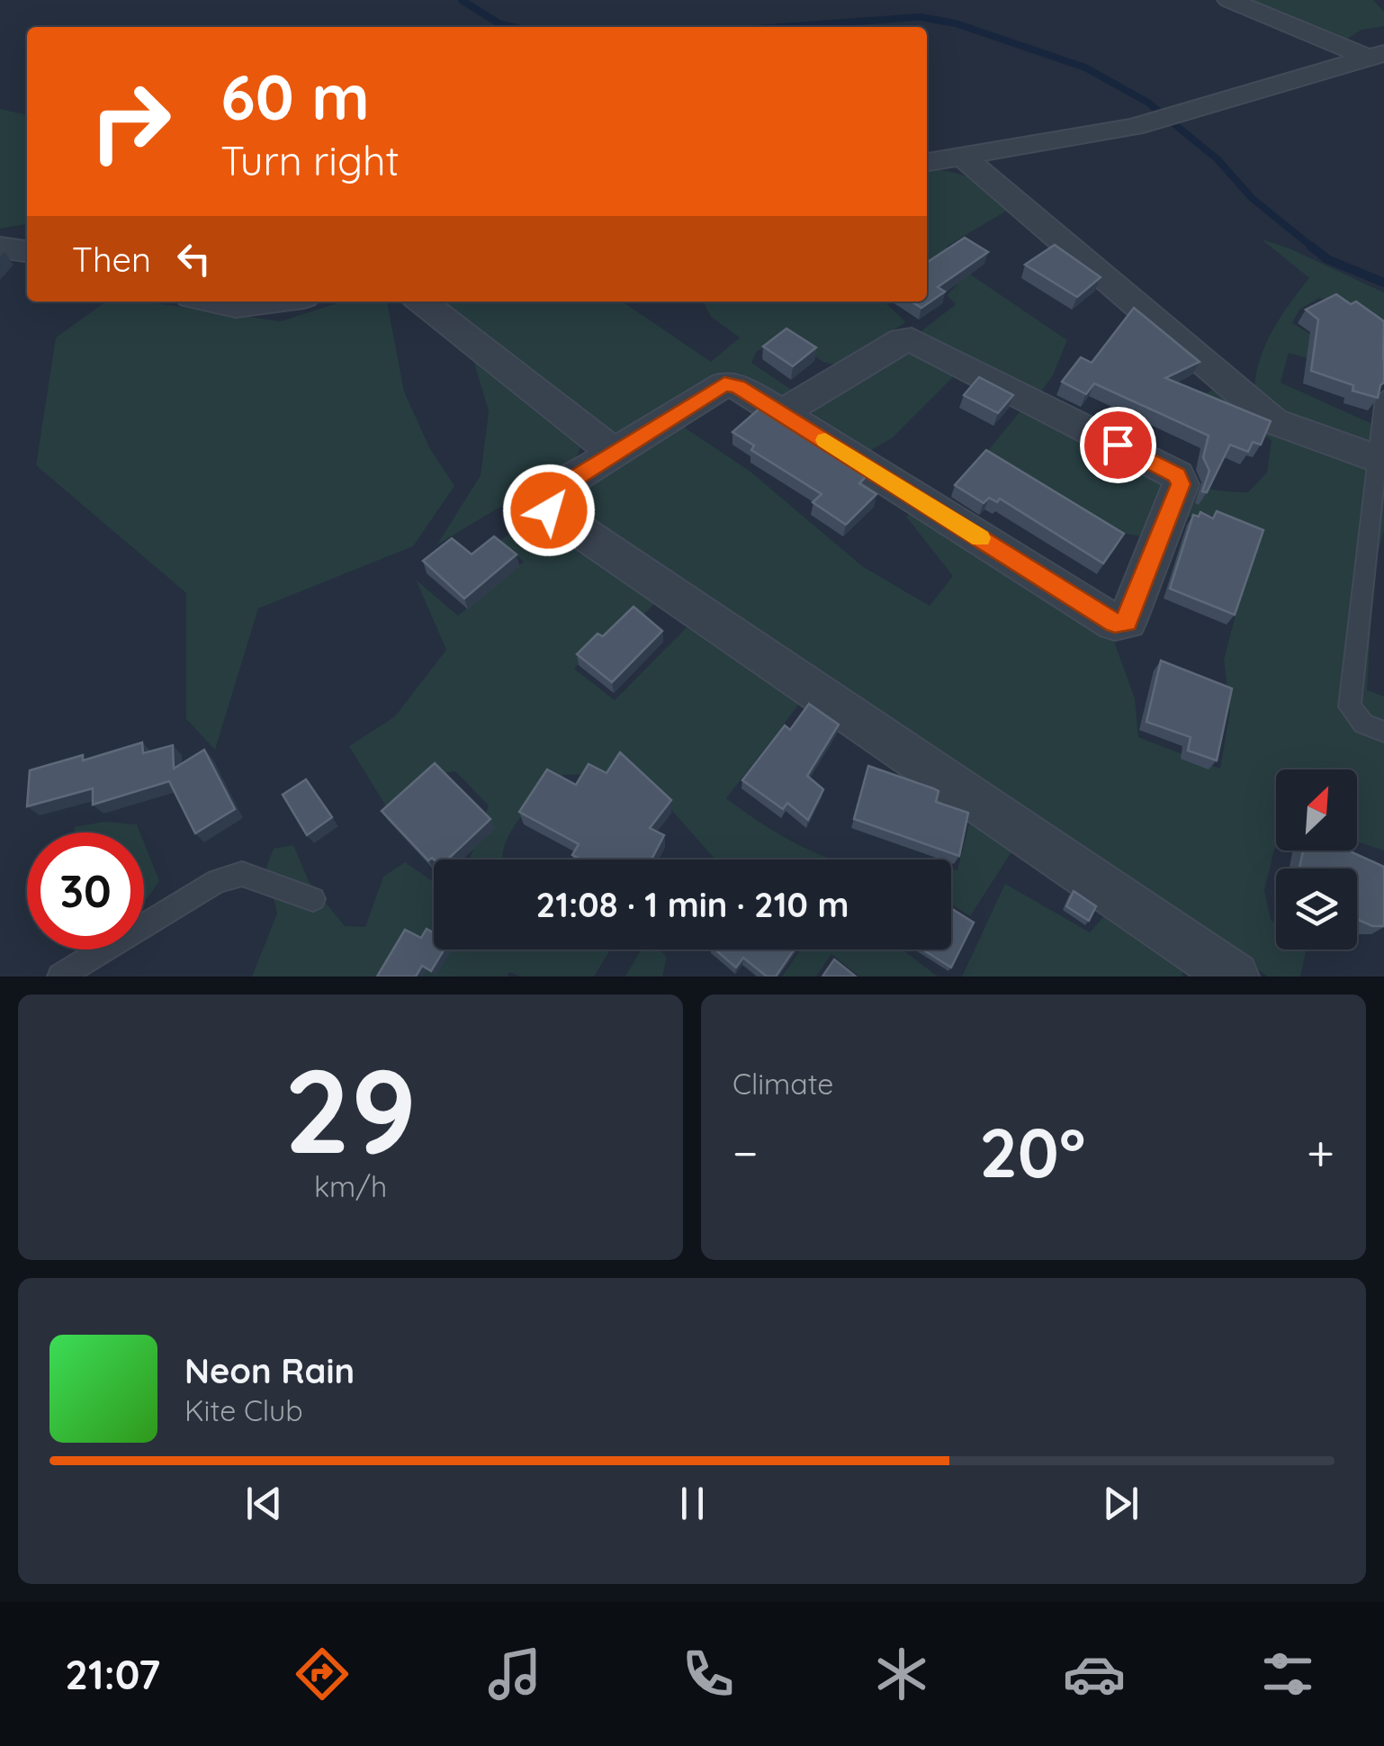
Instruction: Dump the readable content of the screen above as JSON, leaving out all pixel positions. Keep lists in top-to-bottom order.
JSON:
{
  "north": "top right",
  "page": {
    "turn": ["60 m", "Turn right"],
    "then": "Then",
    "limit": "30",
    "trip": "21:08 · 1 min · 210 m",
    "tile": [
      ["29", "km/h"],
      "Climate"
    ],
    "heat": ["−", "20°", "+"],
    "song": ["Neon Rain", "Kite Club"],
    "tabs": "21:07"
  }
}
